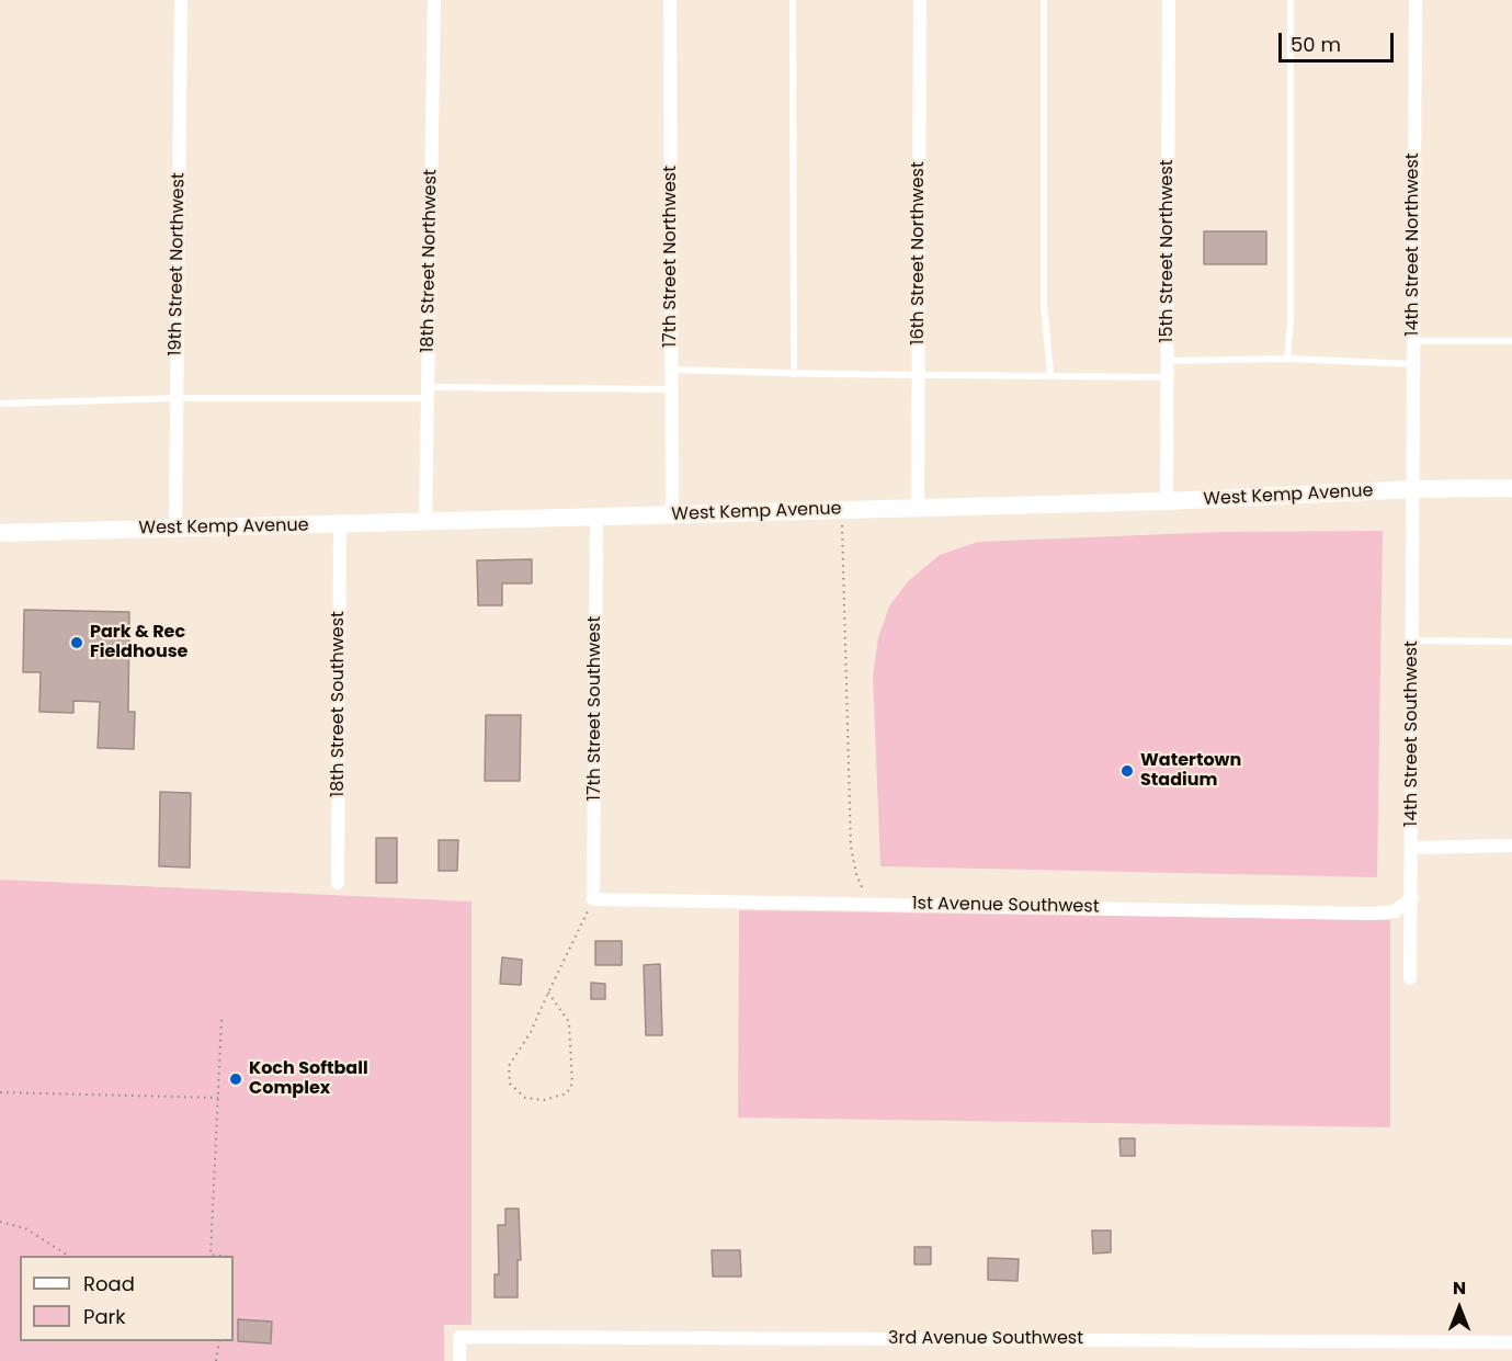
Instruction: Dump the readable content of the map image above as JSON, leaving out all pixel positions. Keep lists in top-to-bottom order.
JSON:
{
  "streets": {
    "street": [
      "14th Street Northwest",
      "15th Street Northwest",
      "16th Street Northwest",
      "17th Street Northwest",
      "18th Street Northwest",
      "19th Street Northwest",
      "West Kemp Avenue",
      "18th Street Southwest",
      "17th Street Southwest",
      "14th Street Southwest",
      "1st Avenue Southwest",
      "3rd Avenue Southwest"
    ]
  },
  "crossings": [
    ["14th Street Northwest", "West Kemp Avenue"],
    ["14th Street Northwest", "14th Street Southwest"],
    ["15th Street Northwest", "West Kemp Avenue"],
    ["16th Street Northwest", "West Kemp Avenue"],
    ["17th Street Northwest", "West Kemp Avenue"],
    ["18th Street Northwest", "West Kemp Avenue"],
    ["19th Street Northwest", "West Kemp Avenue"],
    ["West Kemp Avenue", "18th Street Southwest"],
    ["West Kemp Avenue", "17th Street Southwest"],
    ["West Kemp Avenue", "14th Street Southwest"],
    ["17th Street Southwest", "1st Avenue Southwest"],
    ["14th Street Southwest", "1st Avenue Southwest"]
  ],
  "places": ["Park & Rec Fieldhouse", "Watertown Stadium", "Koch Softball Complex"],
  "legend": ["Road", "Park"],
  "scale_bar": "50 m",
  "north": "top"
}
